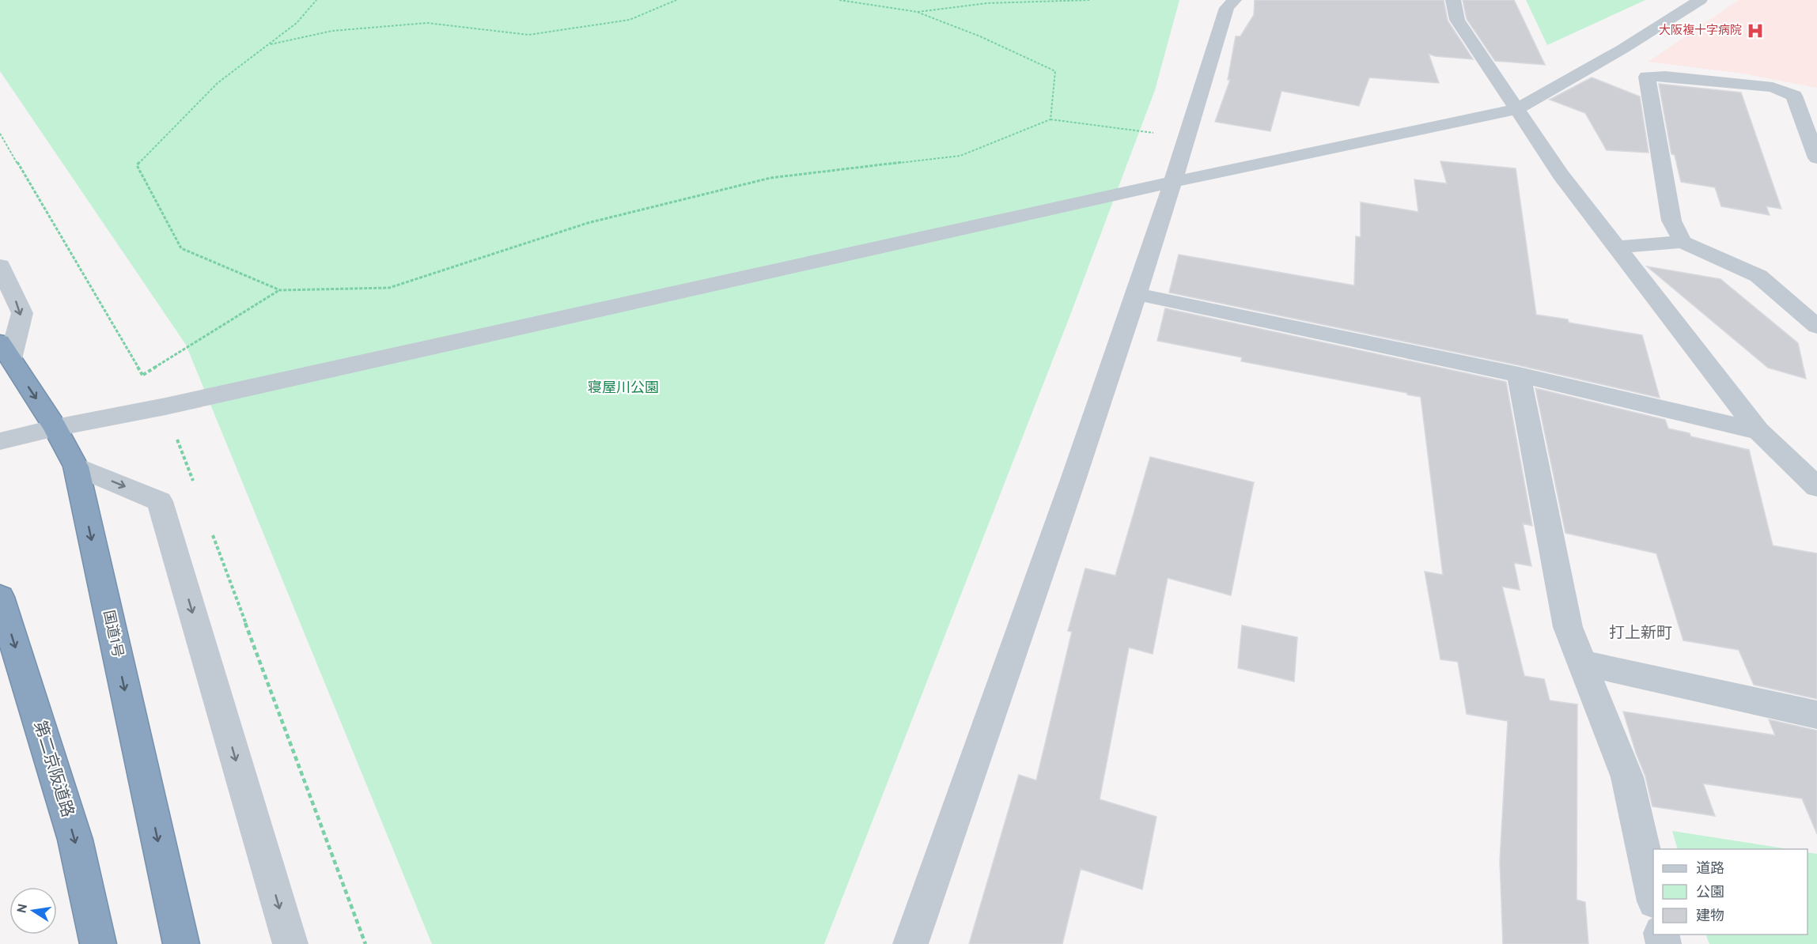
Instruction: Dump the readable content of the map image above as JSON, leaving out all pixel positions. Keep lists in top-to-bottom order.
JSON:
{
  "streets": {
    "highway": ["国道1号", "第二京阪道路"]
  },
  "one_way": ["国道1号", "第二京阪道路"],
  "districts": ["打上新町"],
  "parks": ["寝屋川公園"],
  "places": {
    "hospital": ["大阪複十字病院"]
  },
  "legend": ["道路", "公園", "建物"],
  "north": "left"
}
